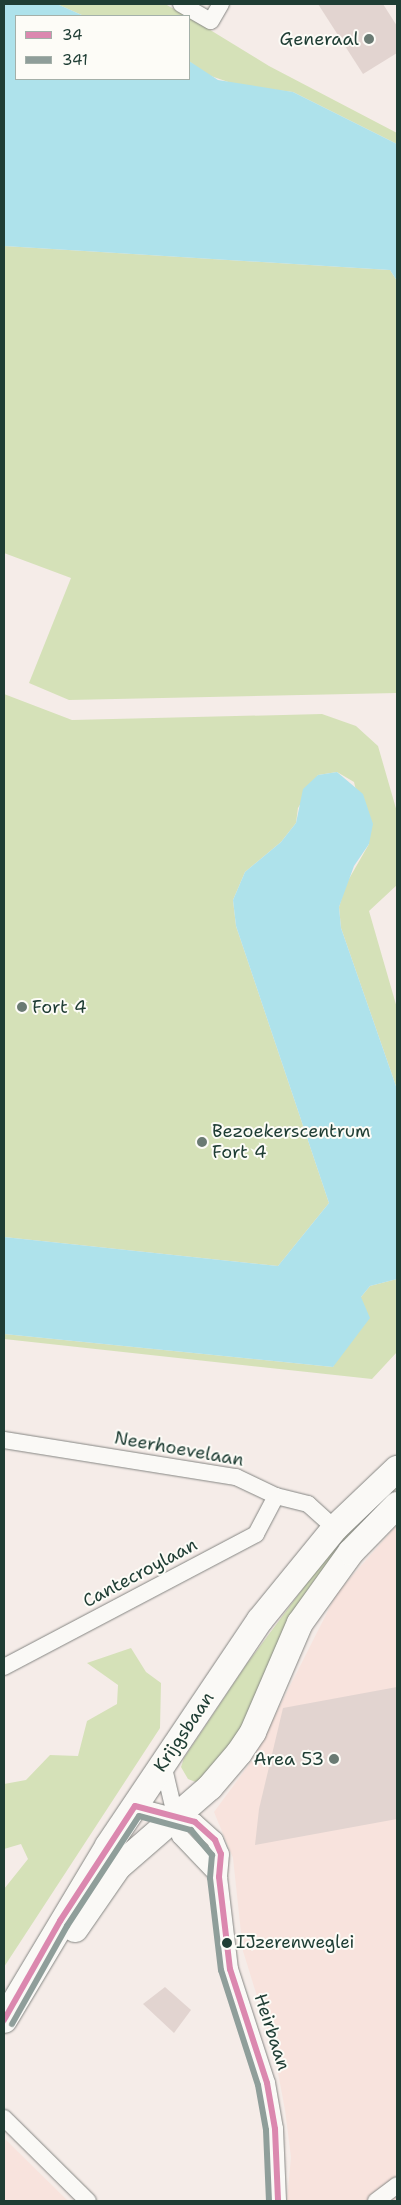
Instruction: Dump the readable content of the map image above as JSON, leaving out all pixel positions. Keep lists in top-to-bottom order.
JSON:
{
  "streets": {
    "main road": ["Krijgsbaan"],
    "street": ["Neerhoevelaan", "Cantecroylaan", "Heirbaan"]
  },
  "crossings": [
    ["Neerhoevelaan", "Cantecroylaan"],
    ["Neerhoevelaan", "Krijgsbaan"],
    ["Krijgsbaan", "Heirbaan"]
  ],
  "places": [
    "Generaal",
    "Fort 4",
    "Bezoekerscentrum Fort 4",
    "Area 53",
    "IJzerenweglei"
  ],
  "lines": ["transit line 34", "transit line 341"],
  "legend": ["34", "341"]
}
